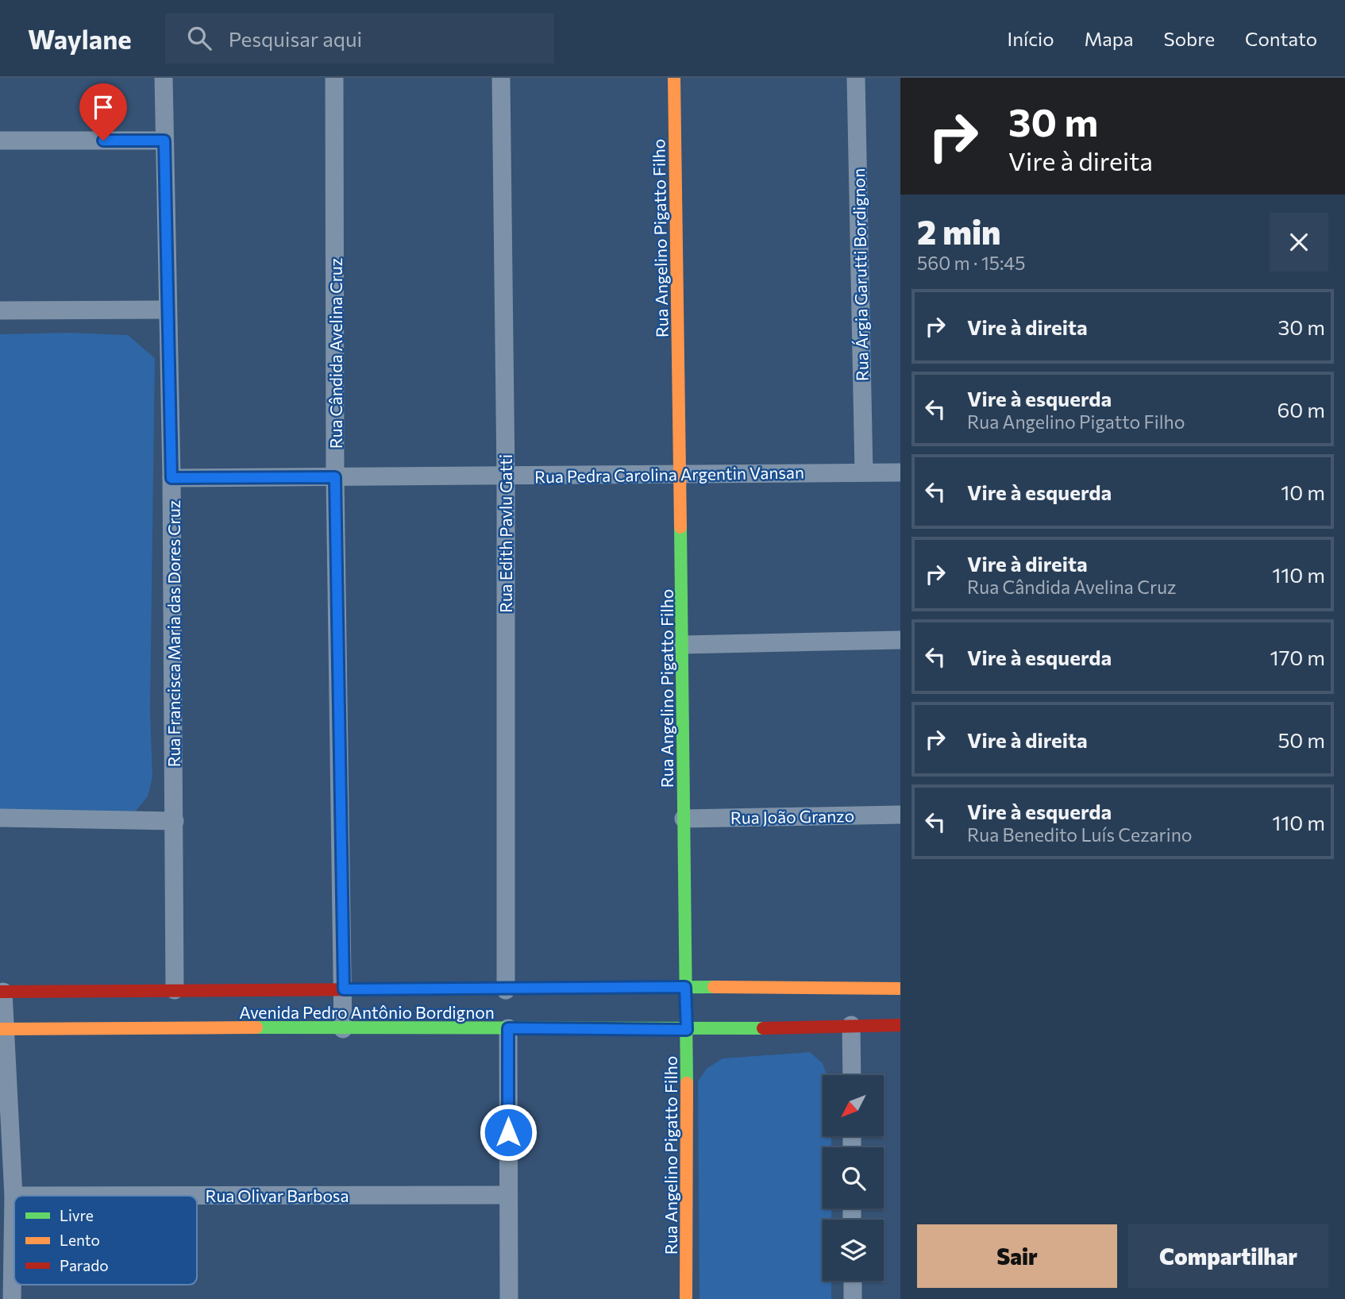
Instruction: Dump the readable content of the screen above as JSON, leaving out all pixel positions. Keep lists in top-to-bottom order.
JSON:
{
  "streets": {
    "street": [
      "Rua Angelino Pigatto Filho",
      "Rua Árgia Garutti Bordignon",
      "Rua Cândida Avelina Cruz",
      "Rua Pedra Carolina Argentin Vansan",
      "Rua Edith Pavlu Gatti",
      "Rua Francisca Maria das Dores Cruz",
      "Rua João Granzo",
      "Avenida Pedro Antônio Bordignon",
      "Rua Olivar Barbosa"
    ]
  },
  "crossings": [
    ["Rua Angelino Pigatto Filho", "Rua Pedra Carolina Argentin Vansan"],
    ["Rua Angelino Pigatto Filho", "Rua João Granzo"],
    ["Rua Angelino Pigatto Filho", "Avenida Pedro Antônio Bordignon"],
    ["Rua Árgia Garutti Bordignon", "Rua Pedra Carolina Argentin Vansan"],
    ["Rua Cândida Avelina Cruz", "Rua Pedra Carolina Argentin Vansan"],
    ["Rua Cândida Avelina Cruz", "Avenida Pedro Antônio Bordignon"],
    ["Rua Pedra Carolina Argentin Vansan", "Rua Edith Pavlu Gatti"],
    ["Rua Pedra Carolina Argentin Vansan", "Rua Francisca Maria das Dores Cruz"],
    ["Rua Edith Pavlu Gatti", "Avenida Pedro Antônio Bordignon"],
    ["Rua Francisca Maria das Dores Cruz", "Avenida Pedro Antônio Bordignon"]
  ],
  "legend": ["Livre", "Lento", "Parado"],
  "north": "bottom left",
  "page": {
    "header": "Waylane",
    "search": "Pesquisar aqui",
    "nav": [
      "Início",
      "Mapa",
      "Sobre",
      "Contato"
    ],
    "turn": ["30 m", "Vire à direita"],
    "heading": ["2 min", "560 m · 15:45"],
    "list": [
      {
        "name": "Vire à direita",
        "value": "30 m"
      },
      {
        "name": "Vire à esquerda",
        "note": "Rua Angelino Pigatto Filho",
        "value": "60 m"
      },
      {
        "name": "Vire à esquerda",
        "value": "10 m"
      },
      {
        "name": "Vire à direita",
        "note": "Rua Cândida Avelina Cruz",
        "value": "110 m"
      },
      {
        "name": "Vire à esquerda",
        "value": "170 m"
      },
      {
        "name": "Vire à direita",
        "value": "50 m"
      },
      {
        "name": "Vire à esquerda",
        "note": "Rua Benedito Luís Cezarino",
        "value": "110 m"
      }
    ],
    "buttons": ["Sair", "Compartilhar"]
  }
}
